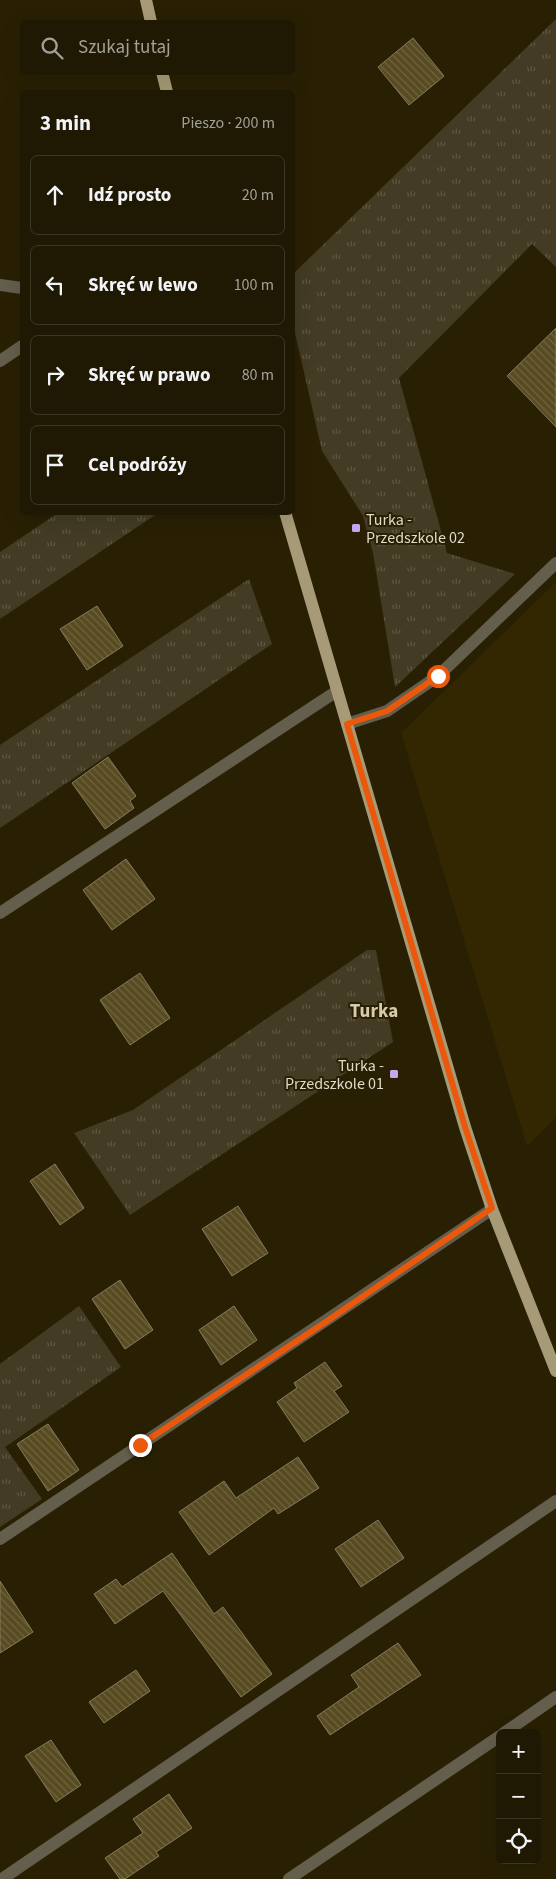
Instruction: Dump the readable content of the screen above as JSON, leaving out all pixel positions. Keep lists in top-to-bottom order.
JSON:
{
  "districts": ["Turka"],
  "places": {
    "transit": ["Turka - Przedszkole 02", "Turka - Przedszkole 01"]
  },
  "page": {
    "search": "Szukaj tutaj",
    "heading": ["3 min", "Pieszo · 200 m"],
    "list": [
      ["Idź prosto", "20 m"],
      ["Skręć w lewo", "100 m"],
      ["Skręć w prawo", "80 m"],
      "Cel podróży"
    ],
    "map_buttons": ["+", "−"]
  }
}
